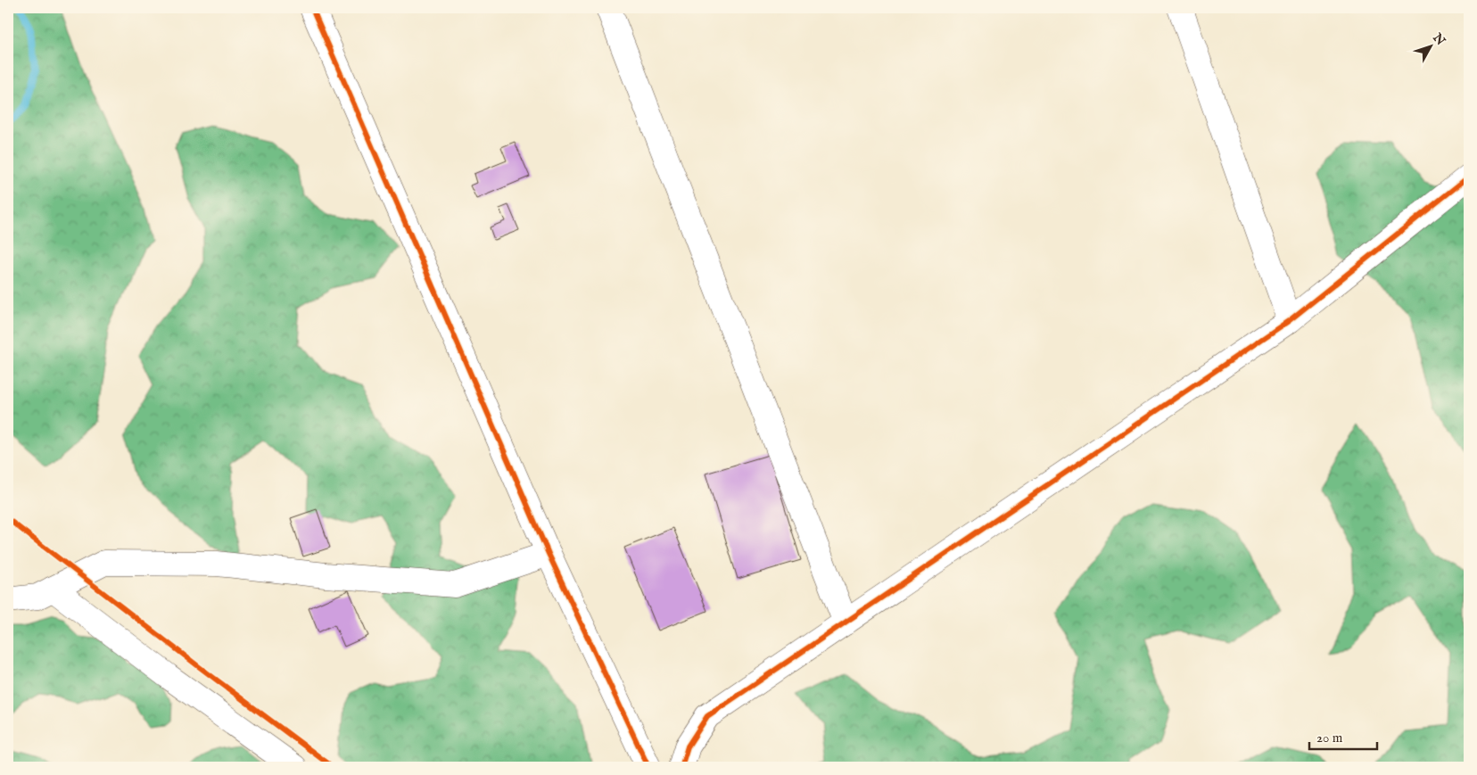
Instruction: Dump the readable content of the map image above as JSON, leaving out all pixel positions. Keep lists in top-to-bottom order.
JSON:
{
  "scale_bar": "20 m",
  "north": "top right"
}
